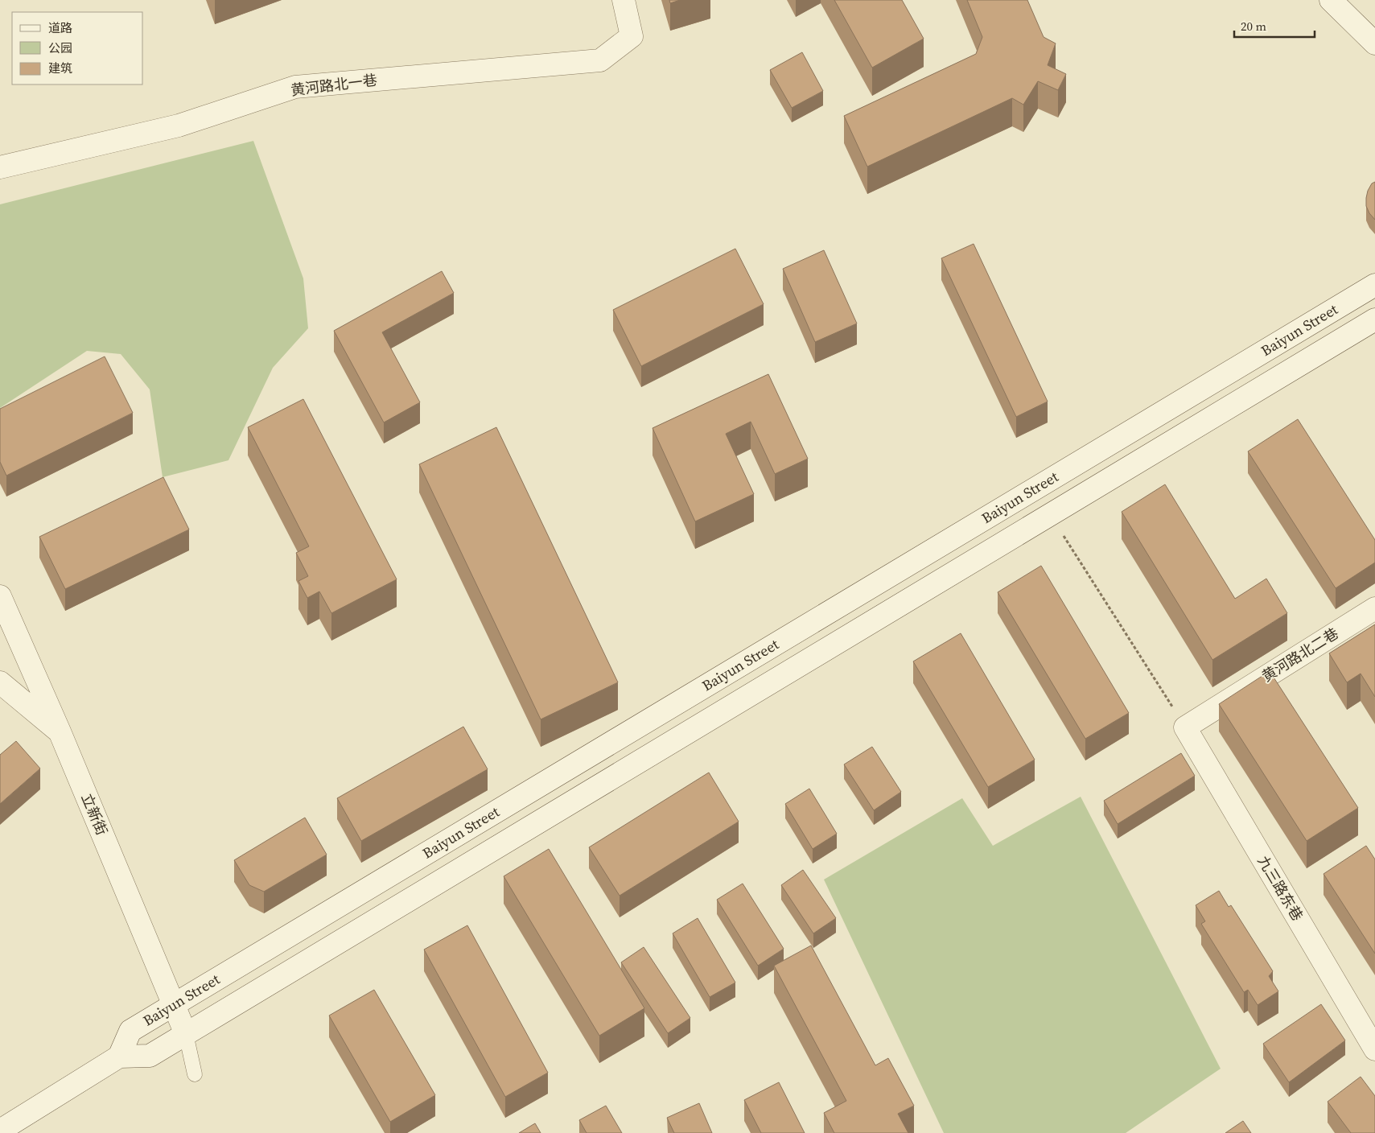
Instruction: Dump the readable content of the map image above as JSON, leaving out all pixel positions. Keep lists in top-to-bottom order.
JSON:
{
  "streets": {
    "main road": [
      "黄河路北一巷",
      "Baiyun Street",
      "黄河路北二巷",
      "立新街",
      "九三路东巷"
    ]
  },
  "crossings": [
    ["Baiyun Street", "立新街"],
    ["黄河路北二巷", "九三路东巷"]
  ],
  "legend": ["道路", "公园", "建筑"],
  "scale_bar": "20 m"
}
